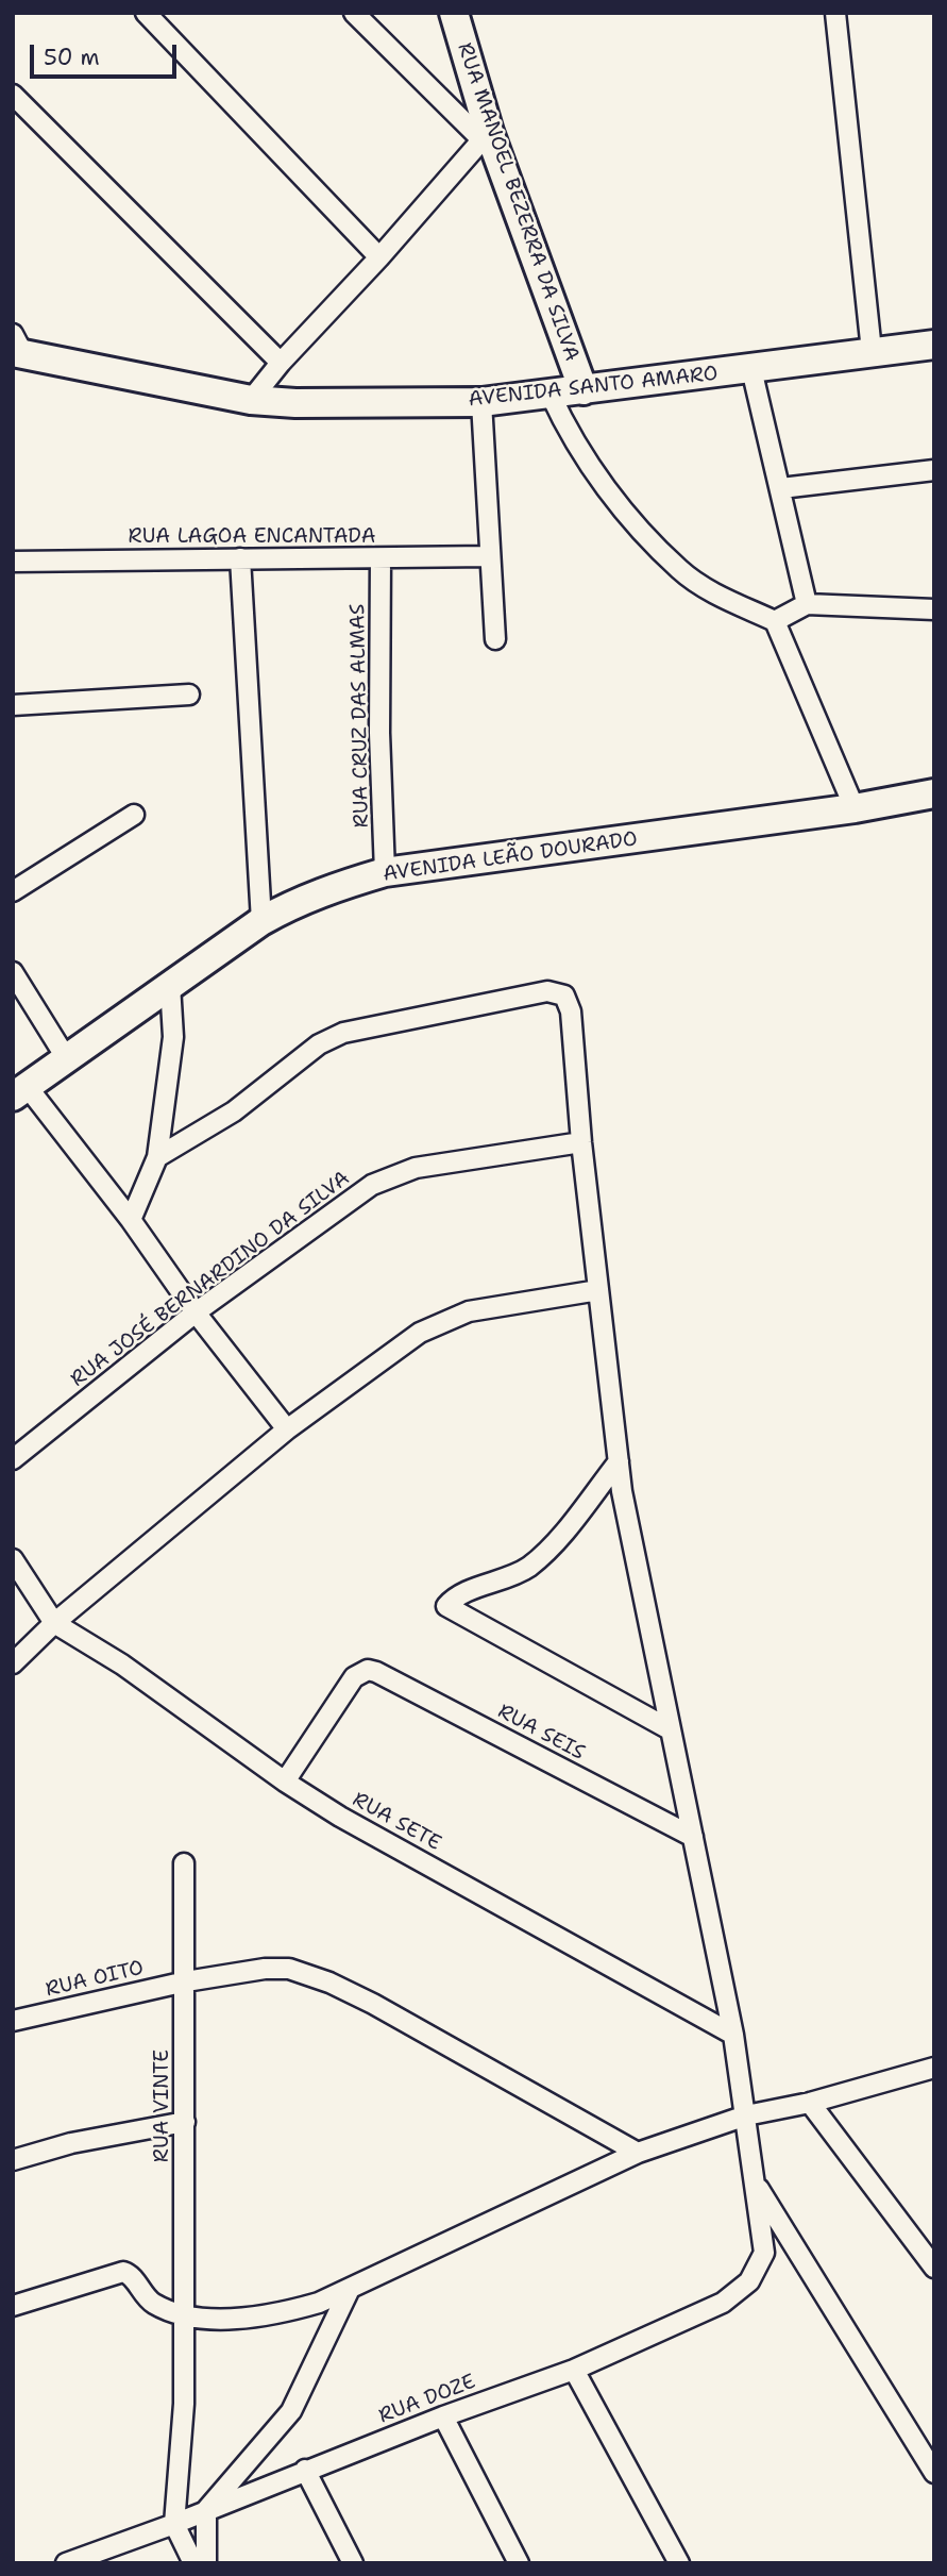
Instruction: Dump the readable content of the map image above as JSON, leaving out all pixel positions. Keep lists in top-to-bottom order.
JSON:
{
  "streets": {
    "street": [
      "RUA MANOEL BEZERRA DA SILVA",
      "AVENIDA SANTO AMARO",
      "RUA LAGOA ENCANTADA",
      "RUA CRUZ DAS ALMAS",
      "AVENIDA LEÃO DOURADO",
      "RUA JOSÉ BERNARDINO DA SILVA",
      "RUA SEIS",
      "RUA SETE",
      "RUA OITO",
      "RUA VINTE",
      "RUA DOZE"
    ]
  },
  "crossings": [
    ["RUA MANOEL BEZERRA DA SILVA", "AVENIDA SANTO AMARO"],
    ["RUA LAGOA ENCANTADA", "RUA CRUZ DAS ALMAS"],
    ["RUA CRUZ DAS ALMAS", "AVENIDA LEÃO DOURADO"],
    ["RUA JOSÉ BERNARDINO DA SILVA", "RUA DOZE"],
    ["RUA SEIS", "RUA SETE"],
    ["RUA SEIS", "RUA DOZE"],
    ["RUA SETE", "RUA DOZE"],
    ["RUA OITO", "RUA VINTE"],
    ["RUA VINTE", "RUA DOZE"]
  ],
  "scale_bar": "50 m"
}
